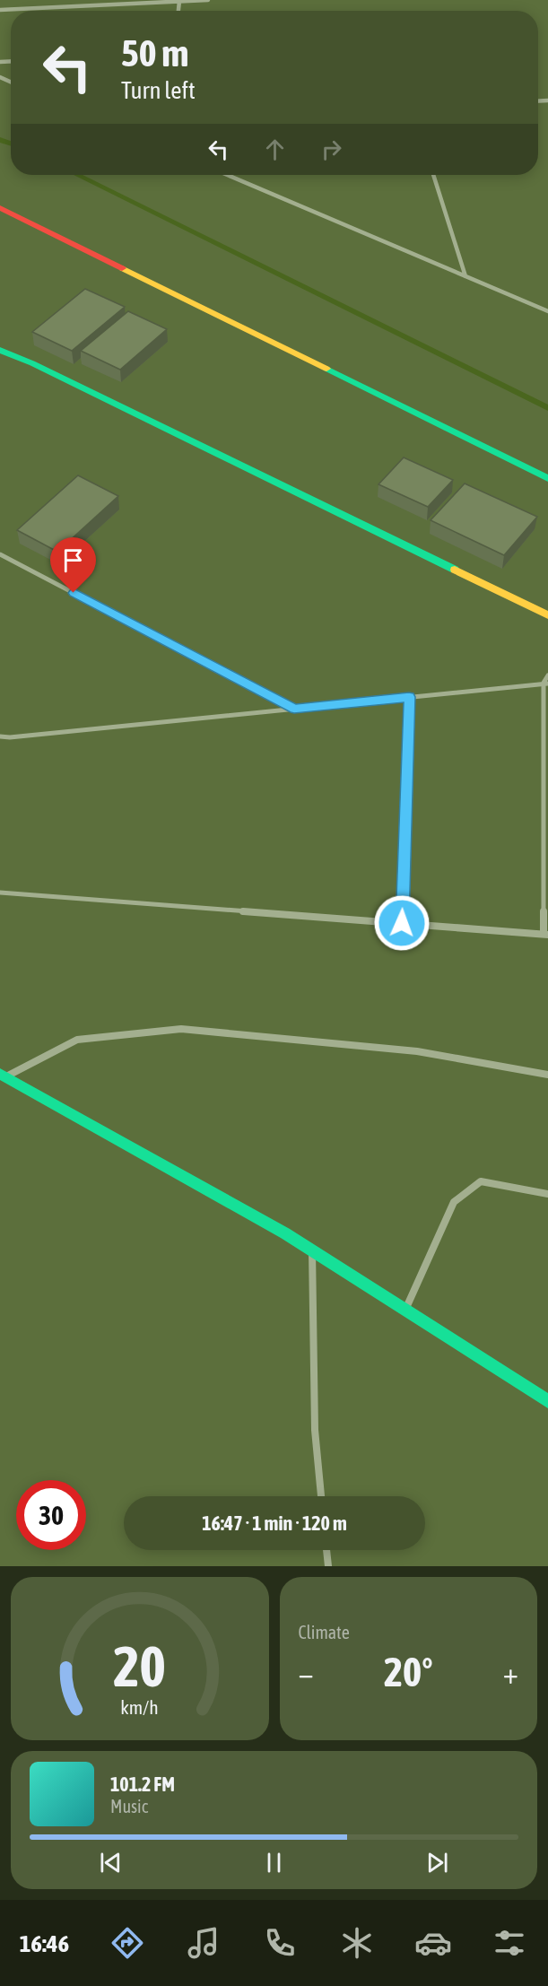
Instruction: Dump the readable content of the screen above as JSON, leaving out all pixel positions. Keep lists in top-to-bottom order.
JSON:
{
  "page": {
    "turn": ["50 m", "Turn left"],
    "limit": "30",
    "trip": "16:47 · 1 min · 120 m",
    "tile": "Climate",
    "heat": ["−", "20°", "+"],
    "song": ["101.2 FM", "Music"],
    "tabs": "16:46",
    "gauge": ["20", "km/h"]
  }
}
